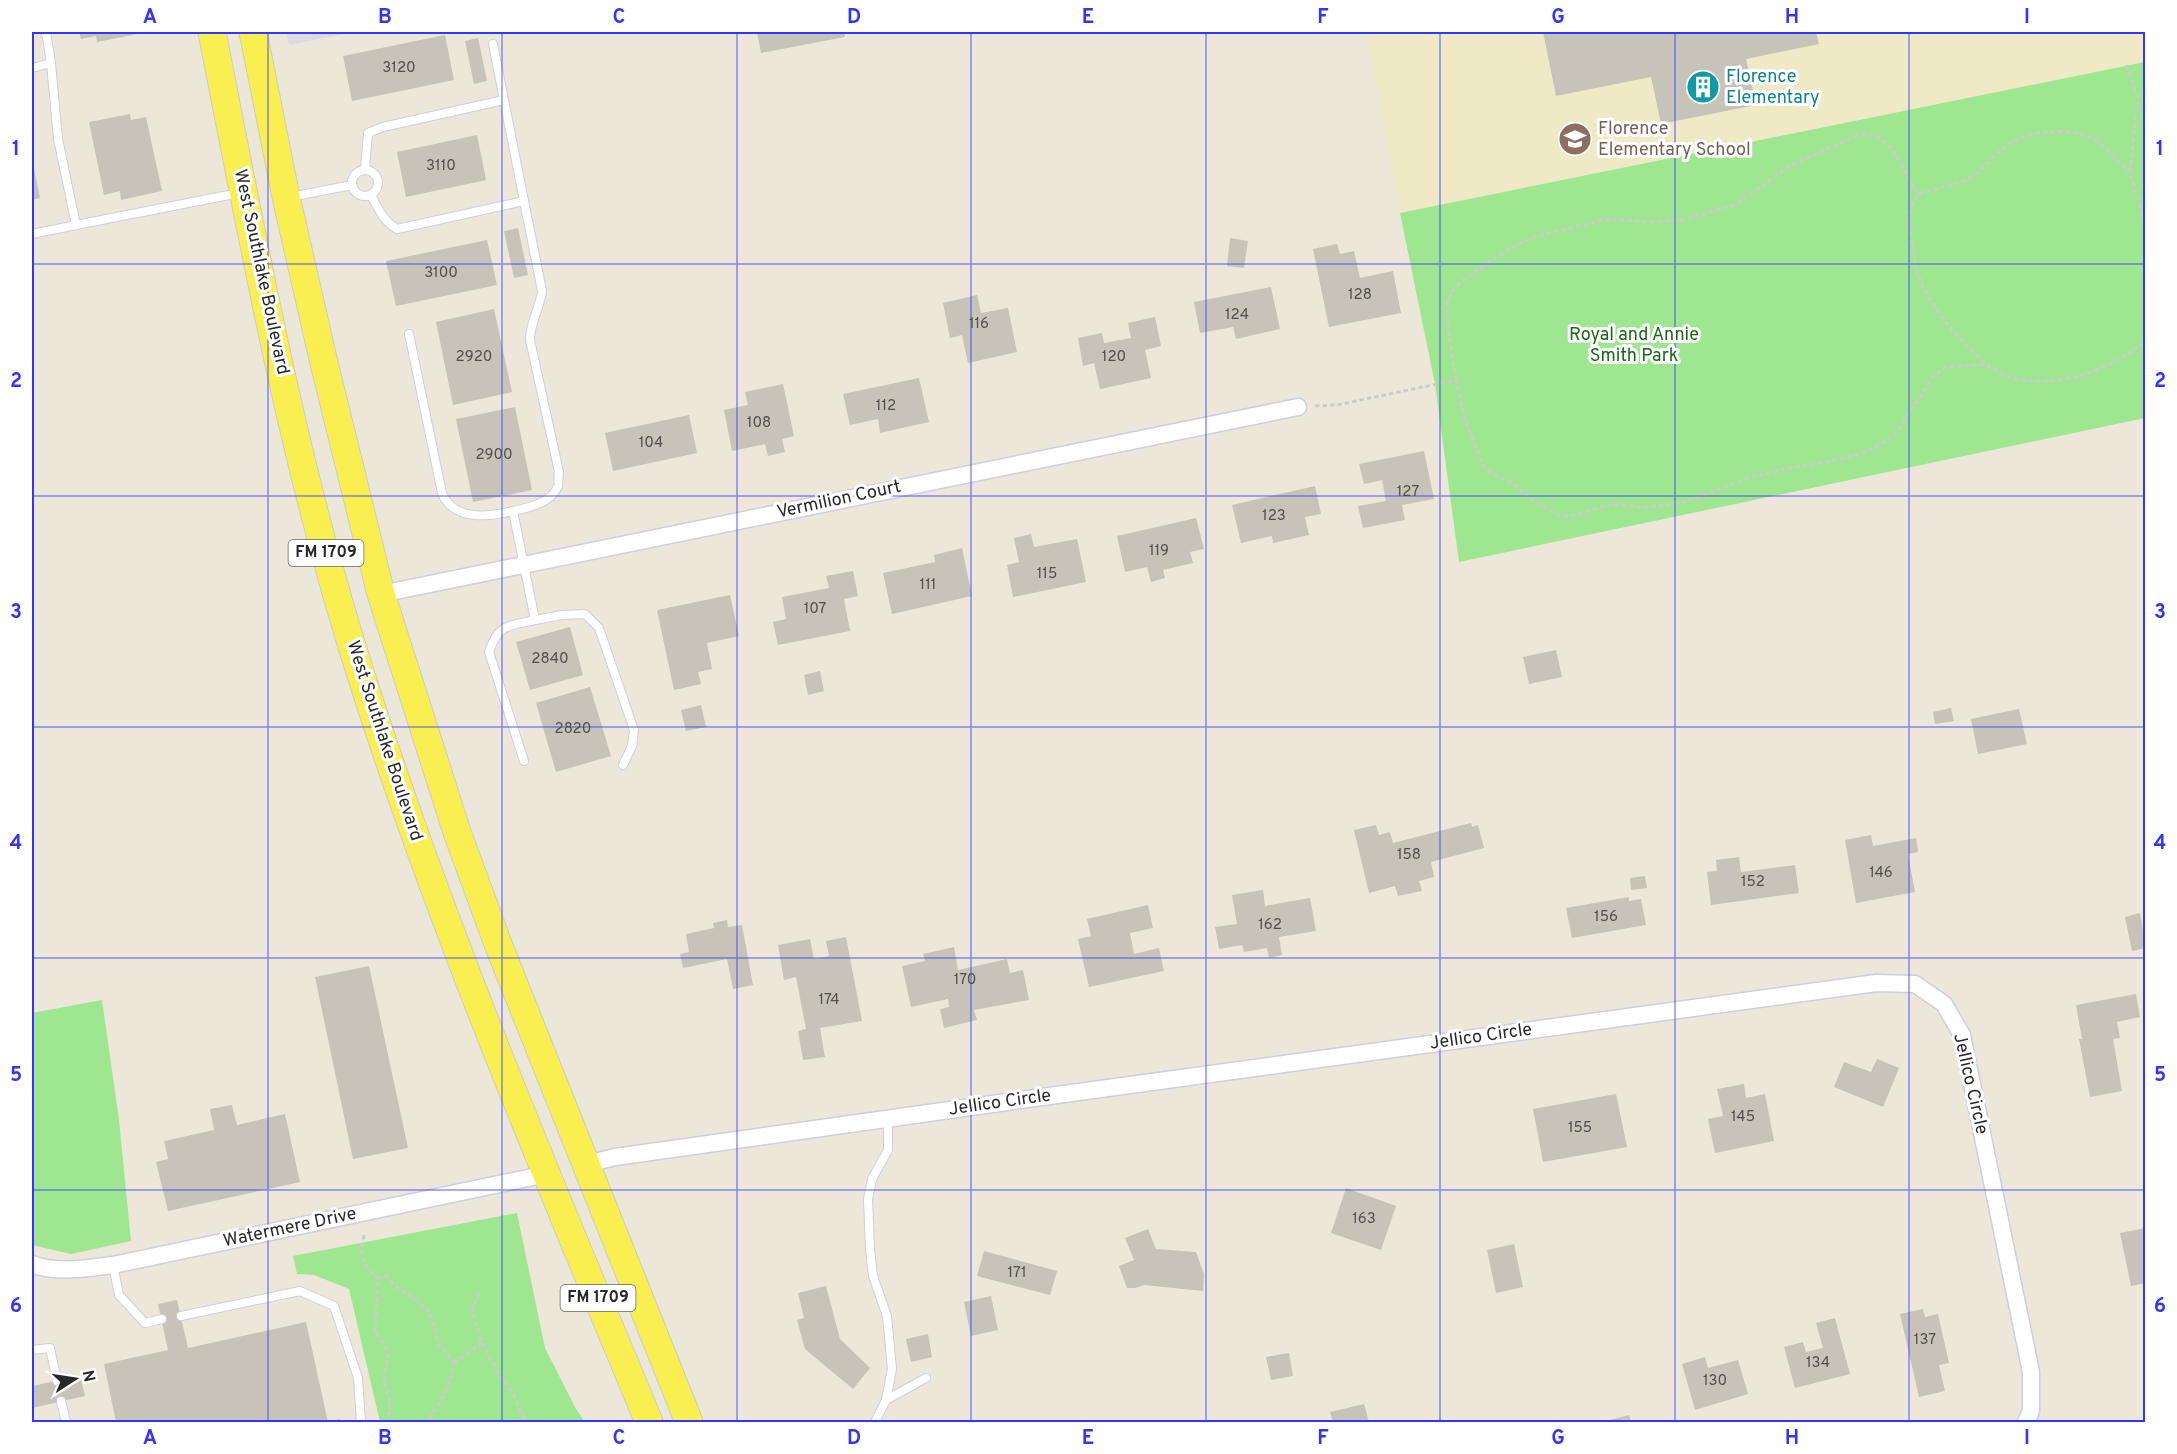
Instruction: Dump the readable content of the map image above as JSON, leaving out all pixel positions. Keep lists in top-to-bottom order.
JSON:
{
  "streets": {
    "main road": ["West Southlake Boulevard", "FM 1709"],
    "street": ["Vermilion Court", "Jellico Circle", "Watermere Drive"]
  },
  "crossings": [
    ["West Southlake Boulevard", "Watermere Drive"],
    ["Vermilion Court", "FM 1709"],
    ["FM 1709", "Jellico Circle"]
  ],
  "parks": ["Royal and Annie Smith Park"],
  "places": {
    "building": ["Florence Elementary"],
    "school or university": ["Florence Elementary School"]
  },
  "house_numbers": [
    "3120",
    "3110",
    "3100",
    "128",
    "124",
    "116",
    "2920",
    "120",
    "112",
    "108",
    "104",
    "2900",
    "127",
    "123",
    "119",
    "115",
    "111",
    "107",
    "2840",
    "2820",
    "158",
    "146",
    "152",
    "156",
    "162",
    "170",
    "174",
    "145",
    "155",
    "163",
    "171",
    "137",
    "134",
    "130"
  ],
  "north": "right",
  "grid": {
    "columns": [
      "A",
      "B",
      "C",
      "D",
      "E",
      "F",
      "G",
      "H",
      "I"
    ],
    "rows": [
      "1",
      "2",
      "3",
      "4",
      "5",
      "6"
    ]
  }
}
